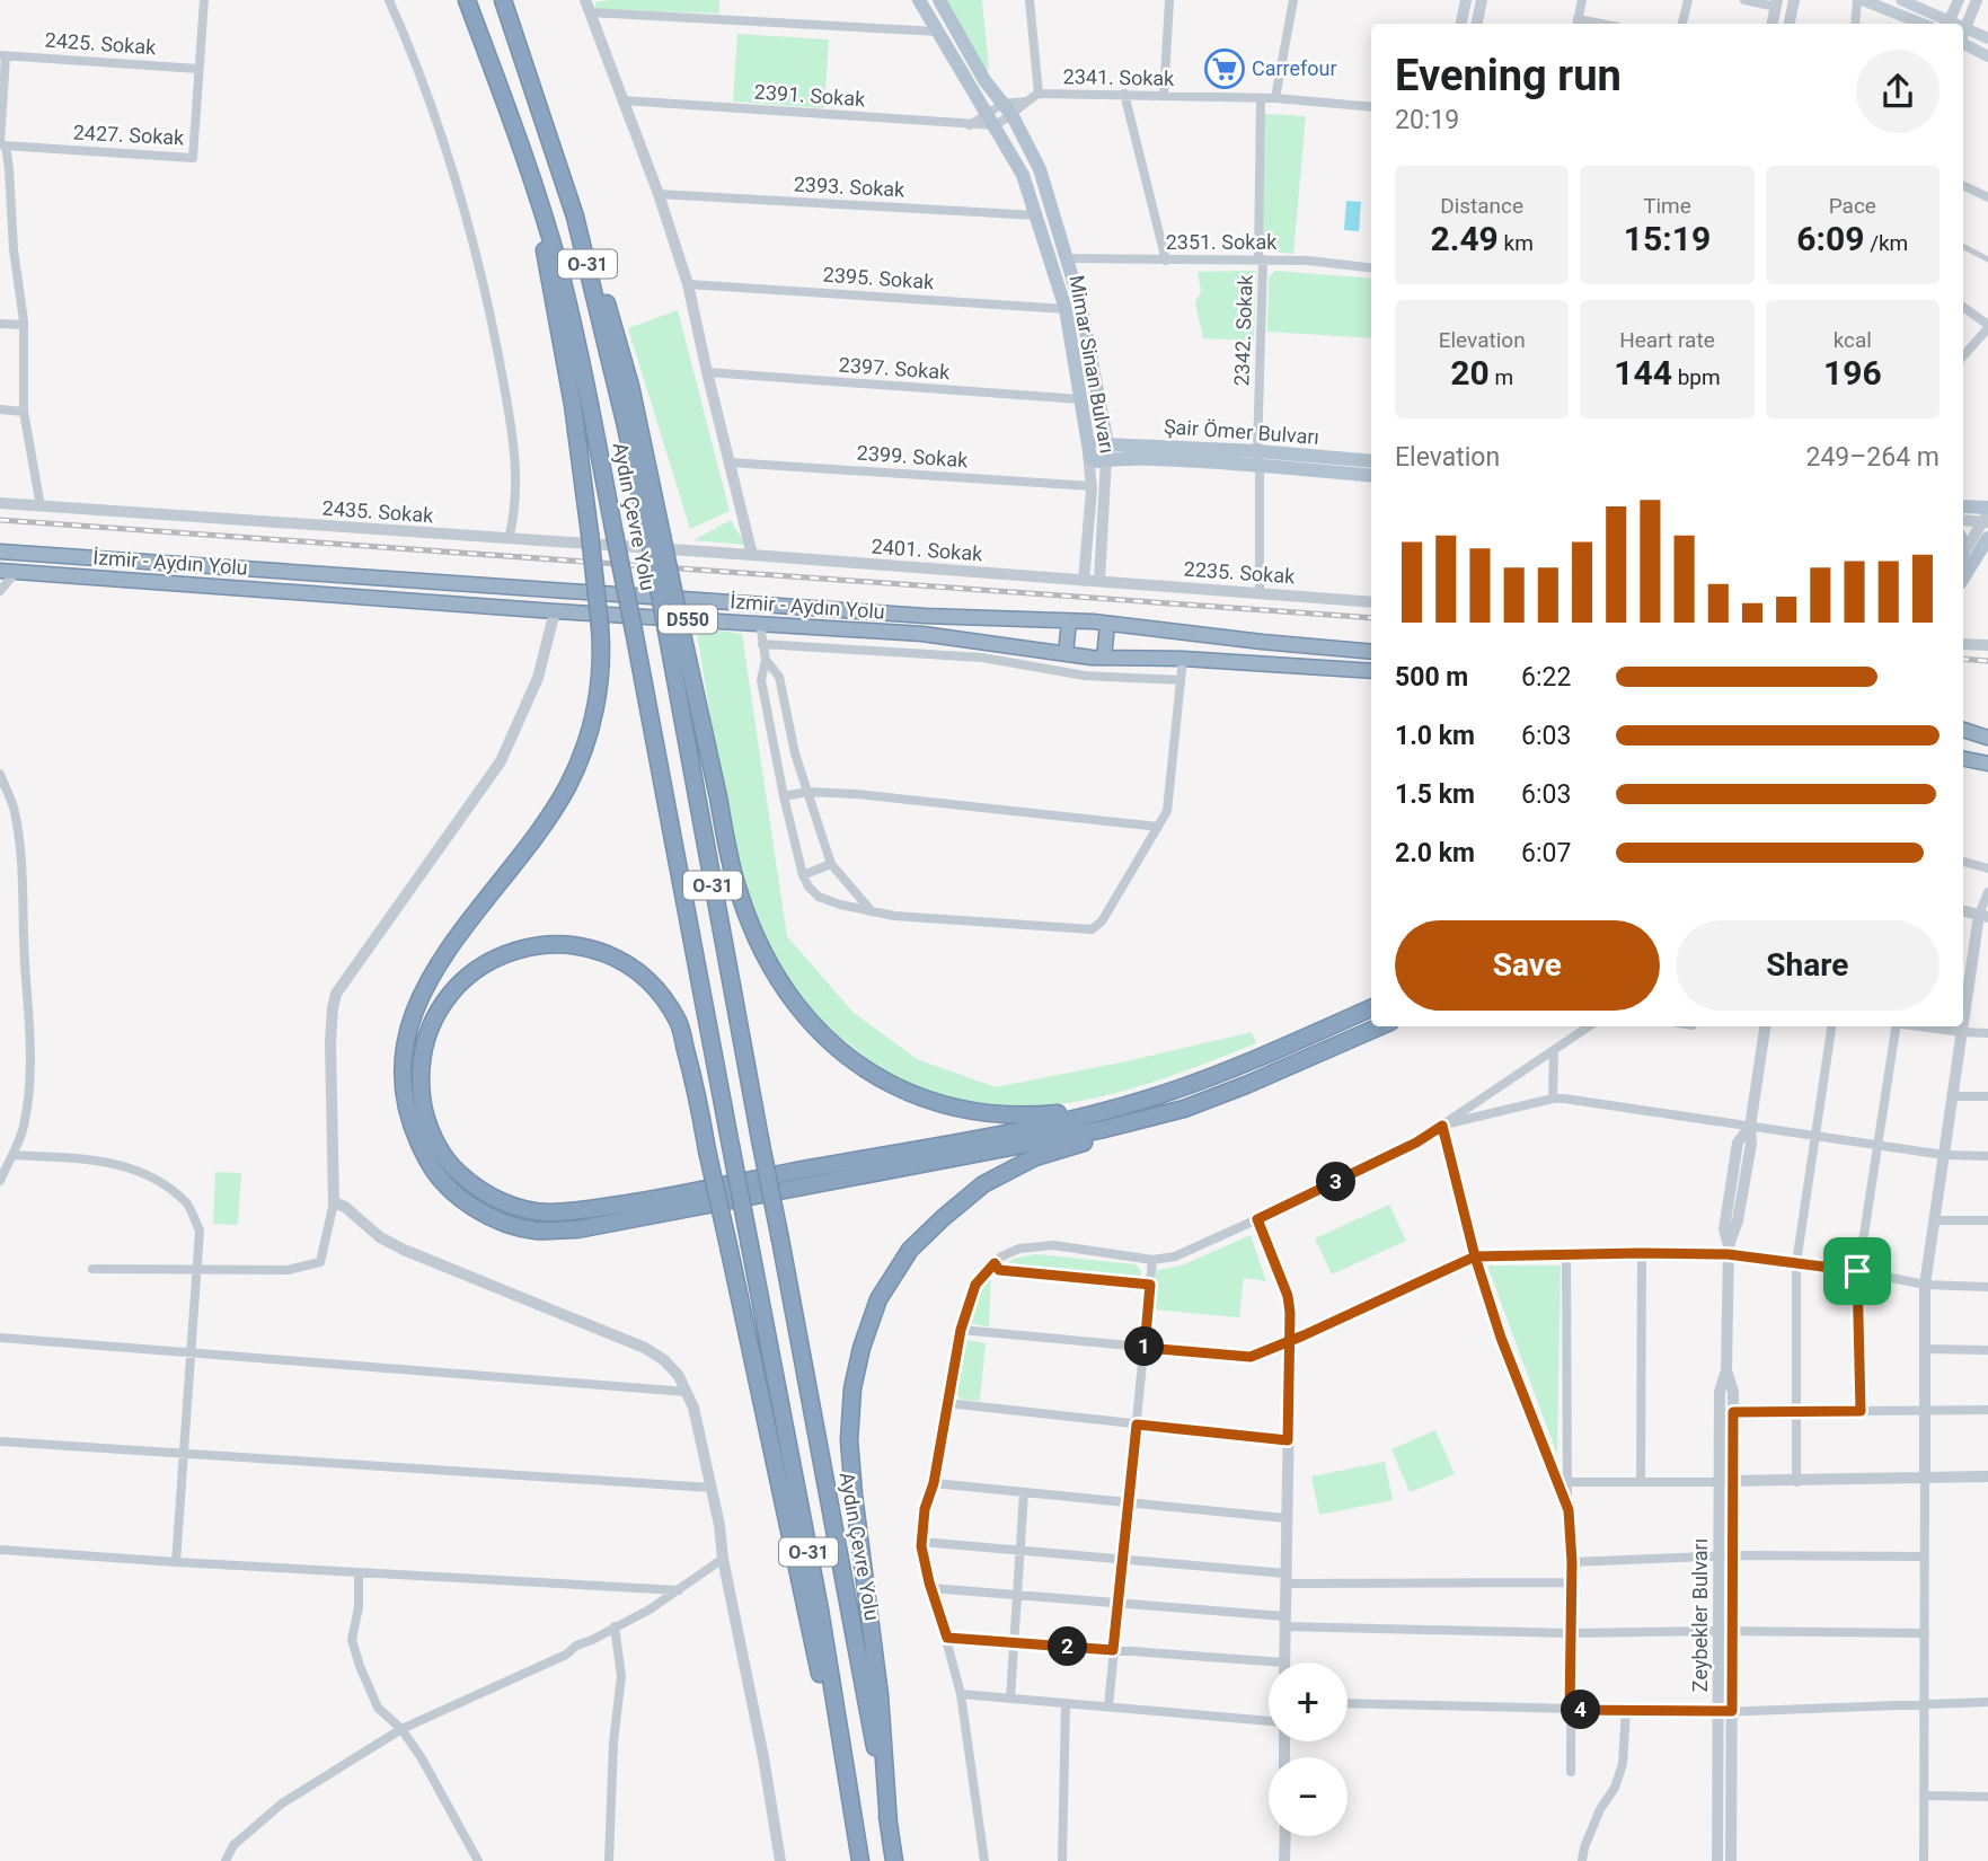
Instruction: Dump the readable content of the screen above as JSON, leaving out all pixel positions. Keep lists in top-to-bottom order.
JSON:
{
  "streets": {
    "highway": [
      "O-31",
      "Aydın Çevre Yolu",
      "İzmir - Aydın Yolu",
      "D550"
    ],
    "main road": ["Mimar Sinan Bulvarı", "Şair Ömer Bulvarı"],
    "street": [
      "2425. Sokak",
      "2341. Sokak",
      "2391. Sokak",
      "2427. Sokak",
      "2393. Sokak",
      "2351. Sokak",
      "2395. Sokak",
      "2342. Sokak",
      "2397. Sokak",
      "2399. Sokak",
      "2435. Sokak",
      "2401. Sokak",
      "2235. Sokak",
      "Zeybekler Bulvarı"
    ]
  },
  "crossings": [
    ["2425. Sokak", "2427. Sokak"],
    ["2341. Sokak", "2342. Sokak"],
    ["2341. Sokak", "Mimar Sinan Bulvarı"],
    ["2391. Sokak", "Mimar Sinan Bulvarı"],
    ["2393. Sokak", "Mimar Sinan Bulvarı"],
    ["2351. Sokak", "2342. Sokak"],
    ["2351. Sokak", "Mimar Sinan Bulvarı"],
    ["O-31", "Aydın Çevre Yolu"],
    ["2395. Sokak", "Mimar Sinan Bulvarı"],
    ["2342. Sokak", "Şair Ömer Bulvarı"],
    ["2342. Sokak", "2235. Sokak"],
    ["Mimar Sinan Bulvarı", "2397. Sokak"],
    ["Mimar Sinan Bulvarı", "Şair Ömer Bulvarı"],
    ["Mimar Sinan Bulvarı", "2399. Sokak"],
    ["Mimar Sinan Bulvarı", "2401. Sokak"],
    ["Mimar Sinan Bulvarı", "2235. Sokak"],
    ["2435. Sokak", "2401. Sokak"],
    ["2401. Sokak", "2235. Sokak"]
  ],
  "places": {
    "supermarket": ["Carrefour"]
  },
  "page": {
    "heading": ["Evening run", "20:19"],
    "stats": [
      ["Distance", "2.49 km"],
      ["Time", "15:19"],
      ["Pace", "6:09 /km"],
      ["Elevation", "20 m"],
      ["Heart rate", "144 bpm"],
      ["kcal", "196"]
    ],
    "chart": ["Elevation", "249–264 m"],
    "list": [
      {
        "name": "500 m",
        "note": "6:22"
      },
      {
        "name": "1.0 km",
        "note": "6:03"
      },
      {
        "name": "1.5 km",
        "note": "6:03"
      },
      {
        "name": "2.0 km",
        "note": "6:07"
      }
    ],
    "buttons": ["Save", "Share"],
    "pins": [
      "3",
      "1",
      "2",
      "4"
    ],
    "map_buttons": ["+", "−"]
  }
}
